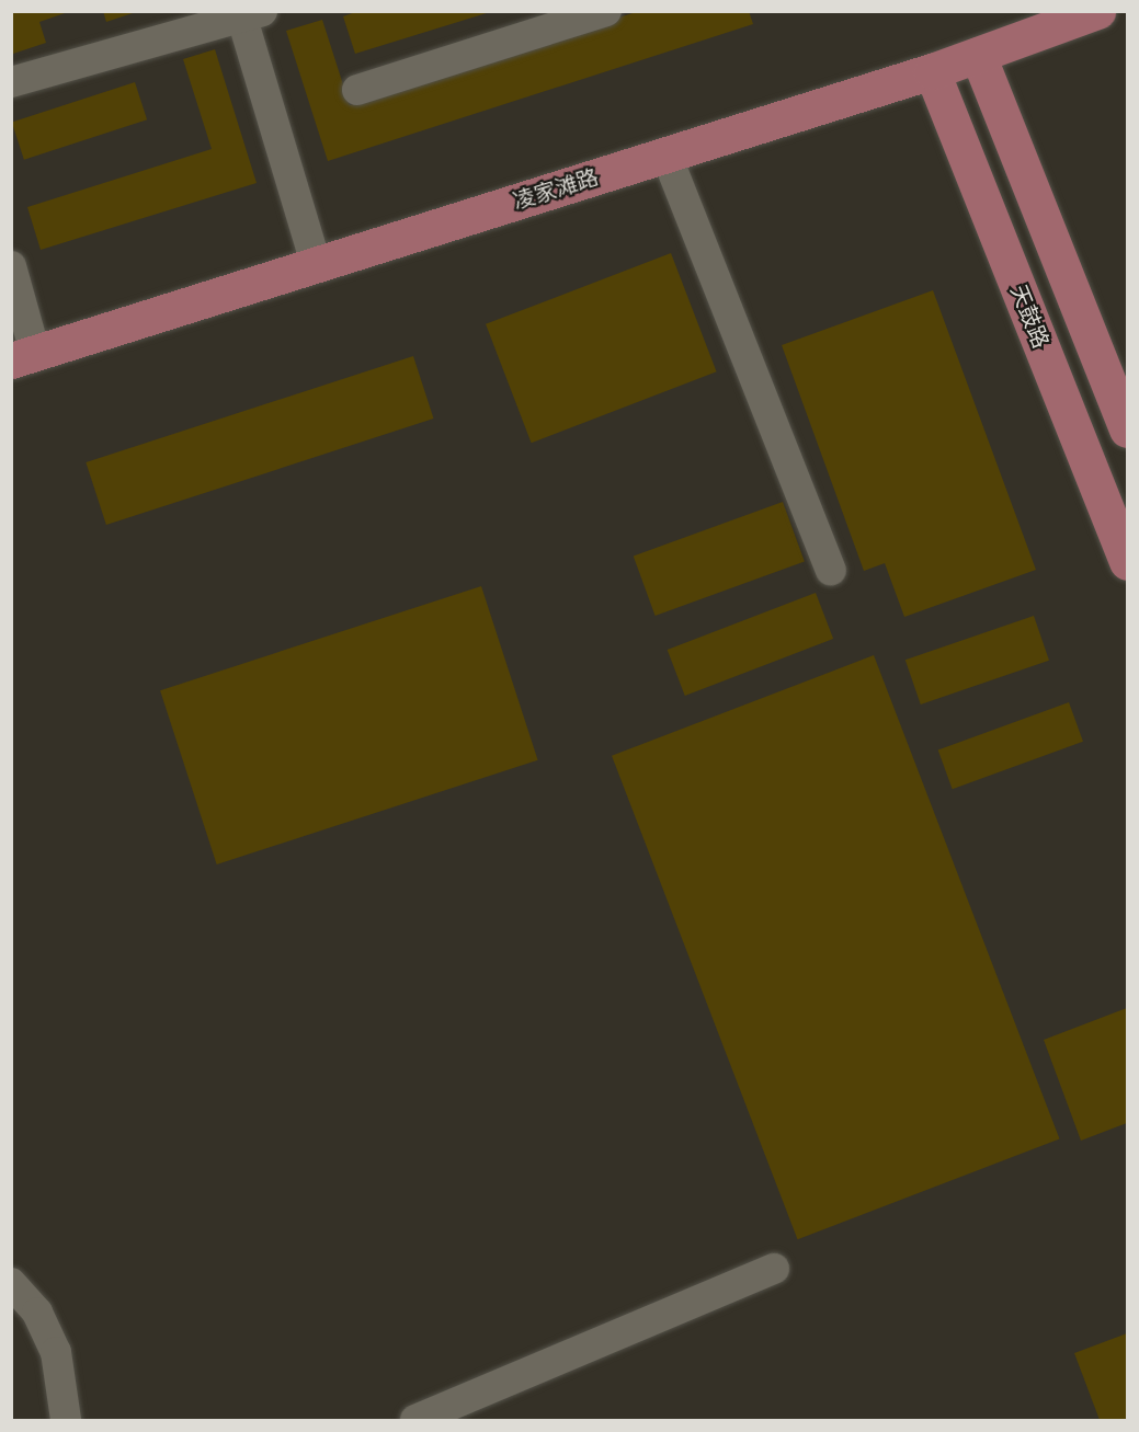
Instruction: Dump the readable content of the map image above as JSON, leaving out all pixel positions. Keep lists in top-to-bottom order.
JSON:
{
  "streets": {
    "main road": ["凌家滩路", "天鼓路"]
  },
  "crossings": [
    ["凌家滩路", "天鼓路"]
  ]
}
